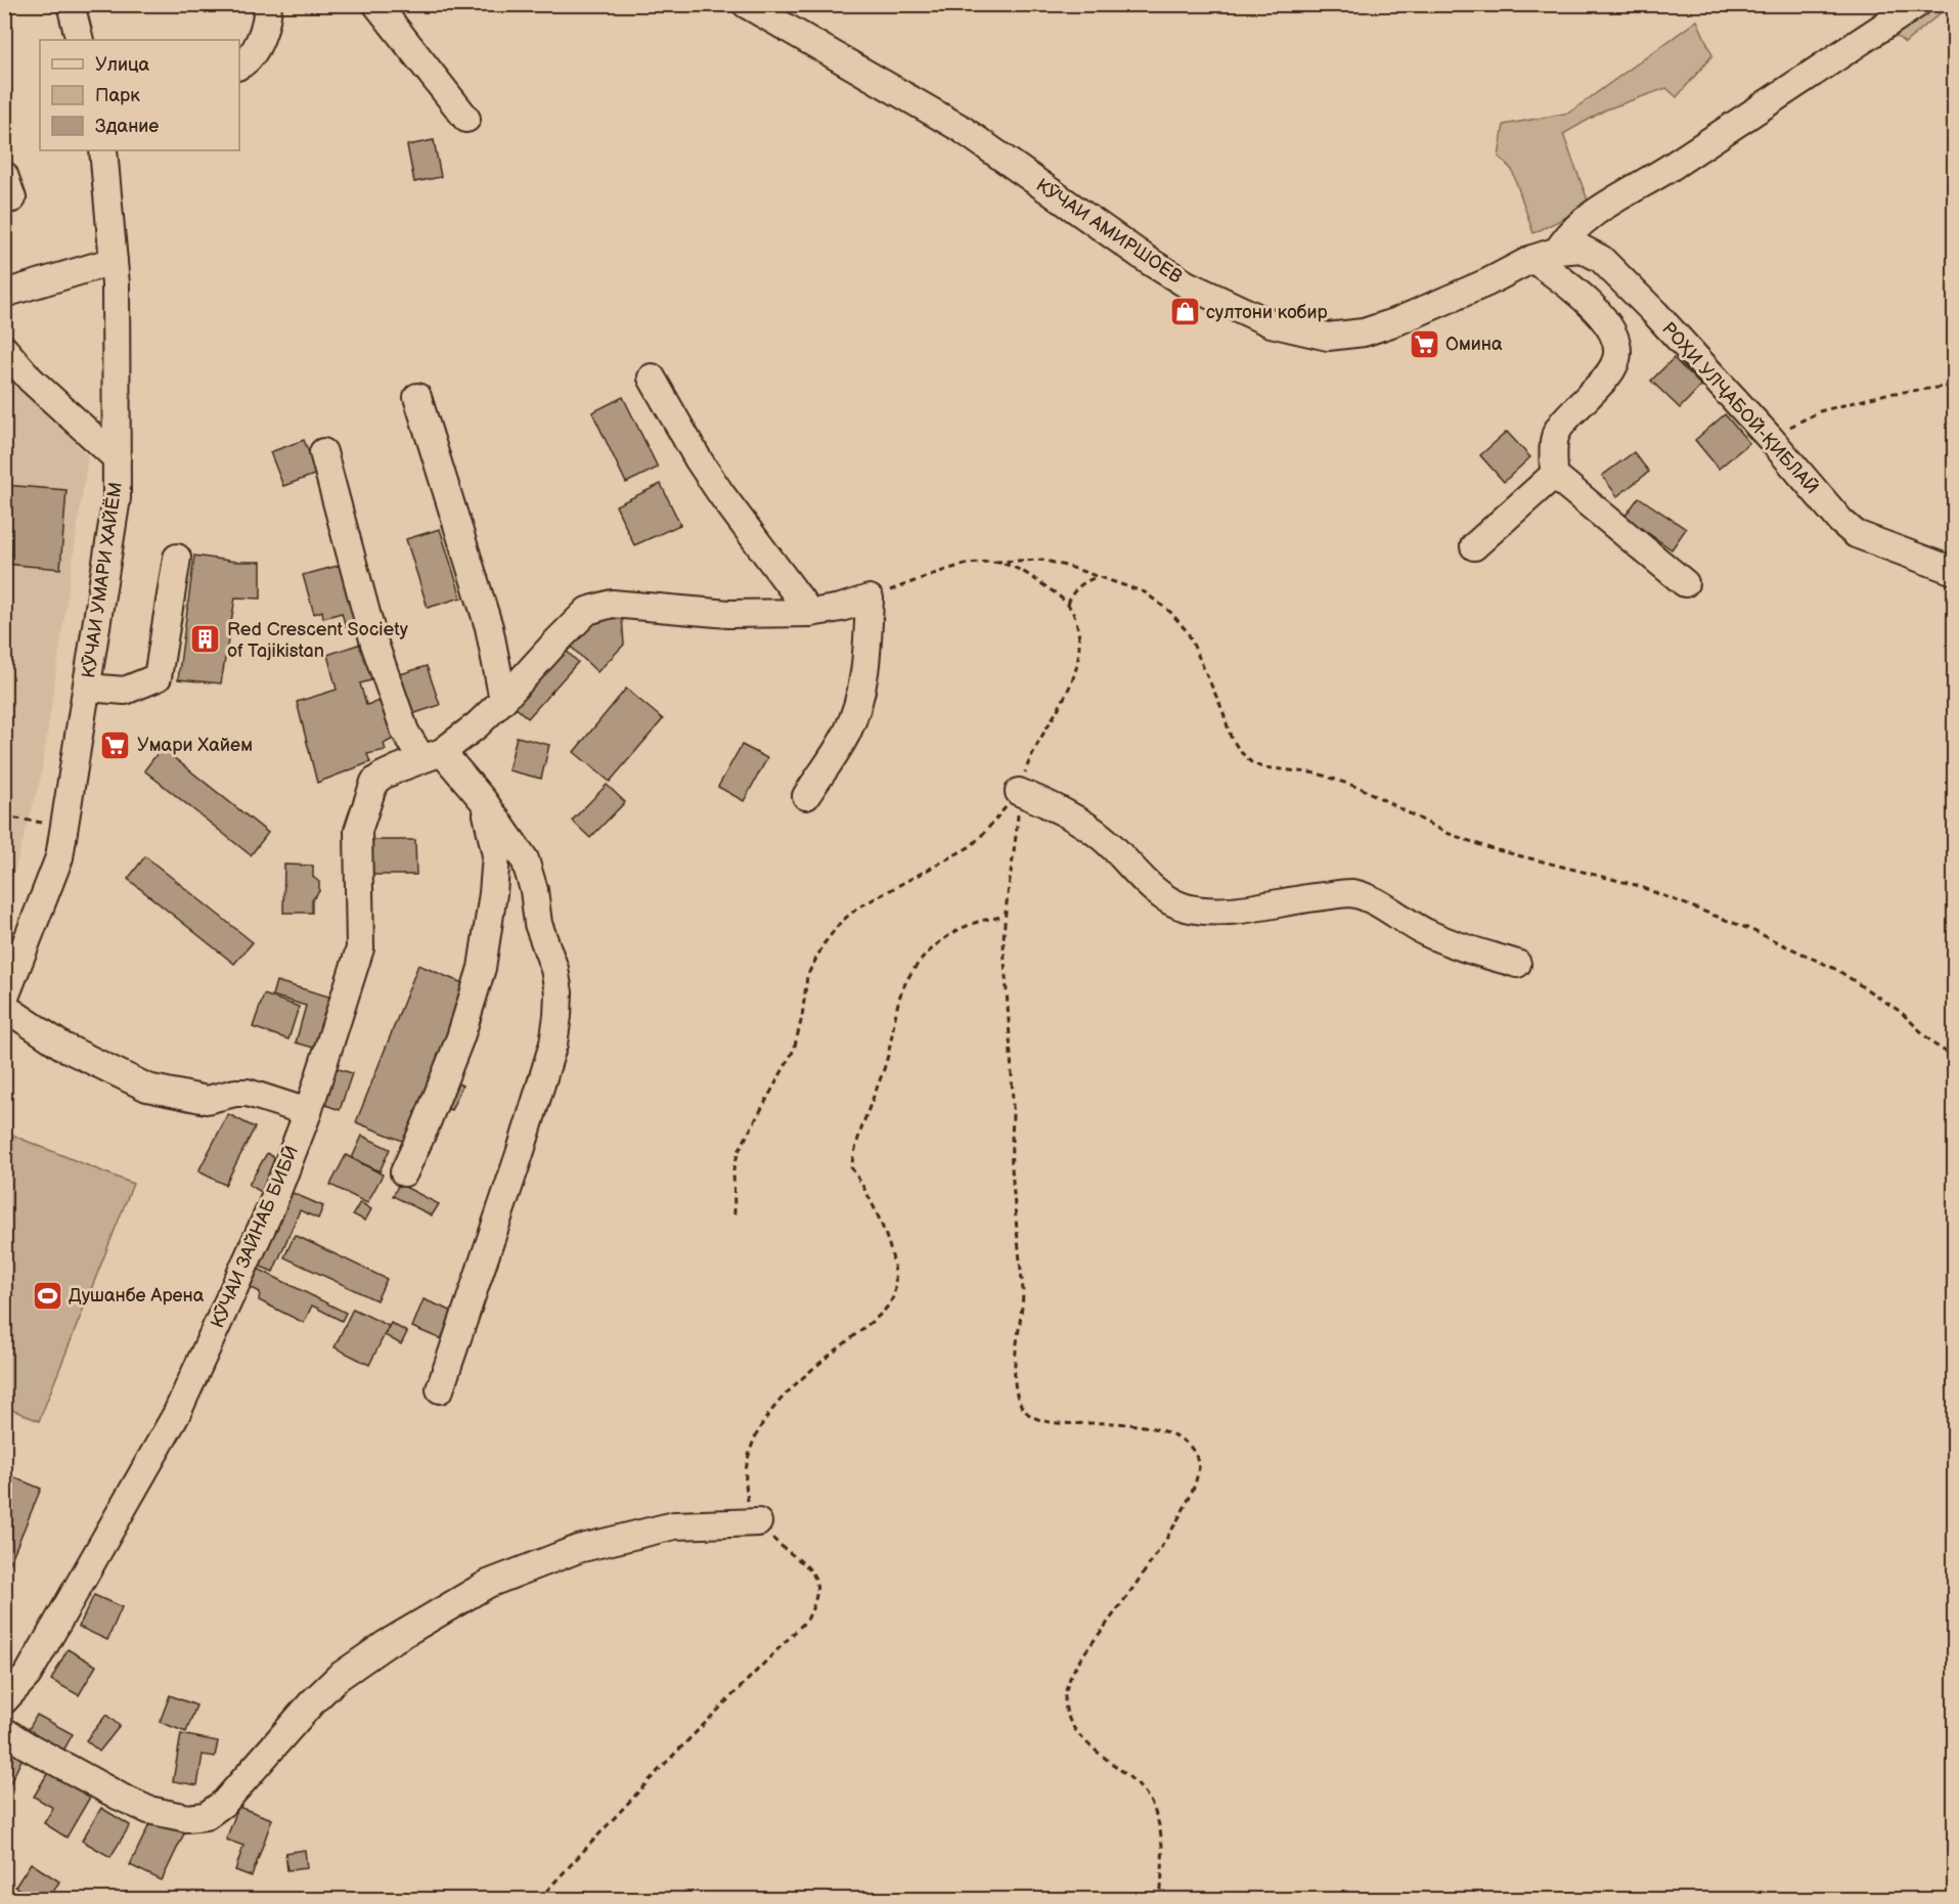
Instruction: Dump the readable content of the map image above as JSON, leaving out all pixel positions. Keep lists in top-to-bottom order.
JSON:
{
  "streets": {
    "street": [
      "КӮЧАИ АМИРШОЕВ",
      "РОҲИ УЛҶАБОЙ-ҚИБЛАӢ",
      "КӮЧАИ УМАРИ ХАЙЁМ",
      "КӮЧАИ ЗАЙНАБ БИБӢ"
    ]
  },
  "crossings": [
    ["КӮЧАИ АМИРШОЕВ", "РОҲИ УЛҶАБОЙ-ҚИБЛАӢ"]
  ],
  "places": {
    "shop": ["султони кобир"],
    "supermarket": ["Омина", "Умари Хайем"],
    "building": ["Red Crescent Society of Tajikistan"],
    "sports": ["Душанбе Арена"]
  },
  "legend": ["Улица", "Парк", "Здание"]
}
